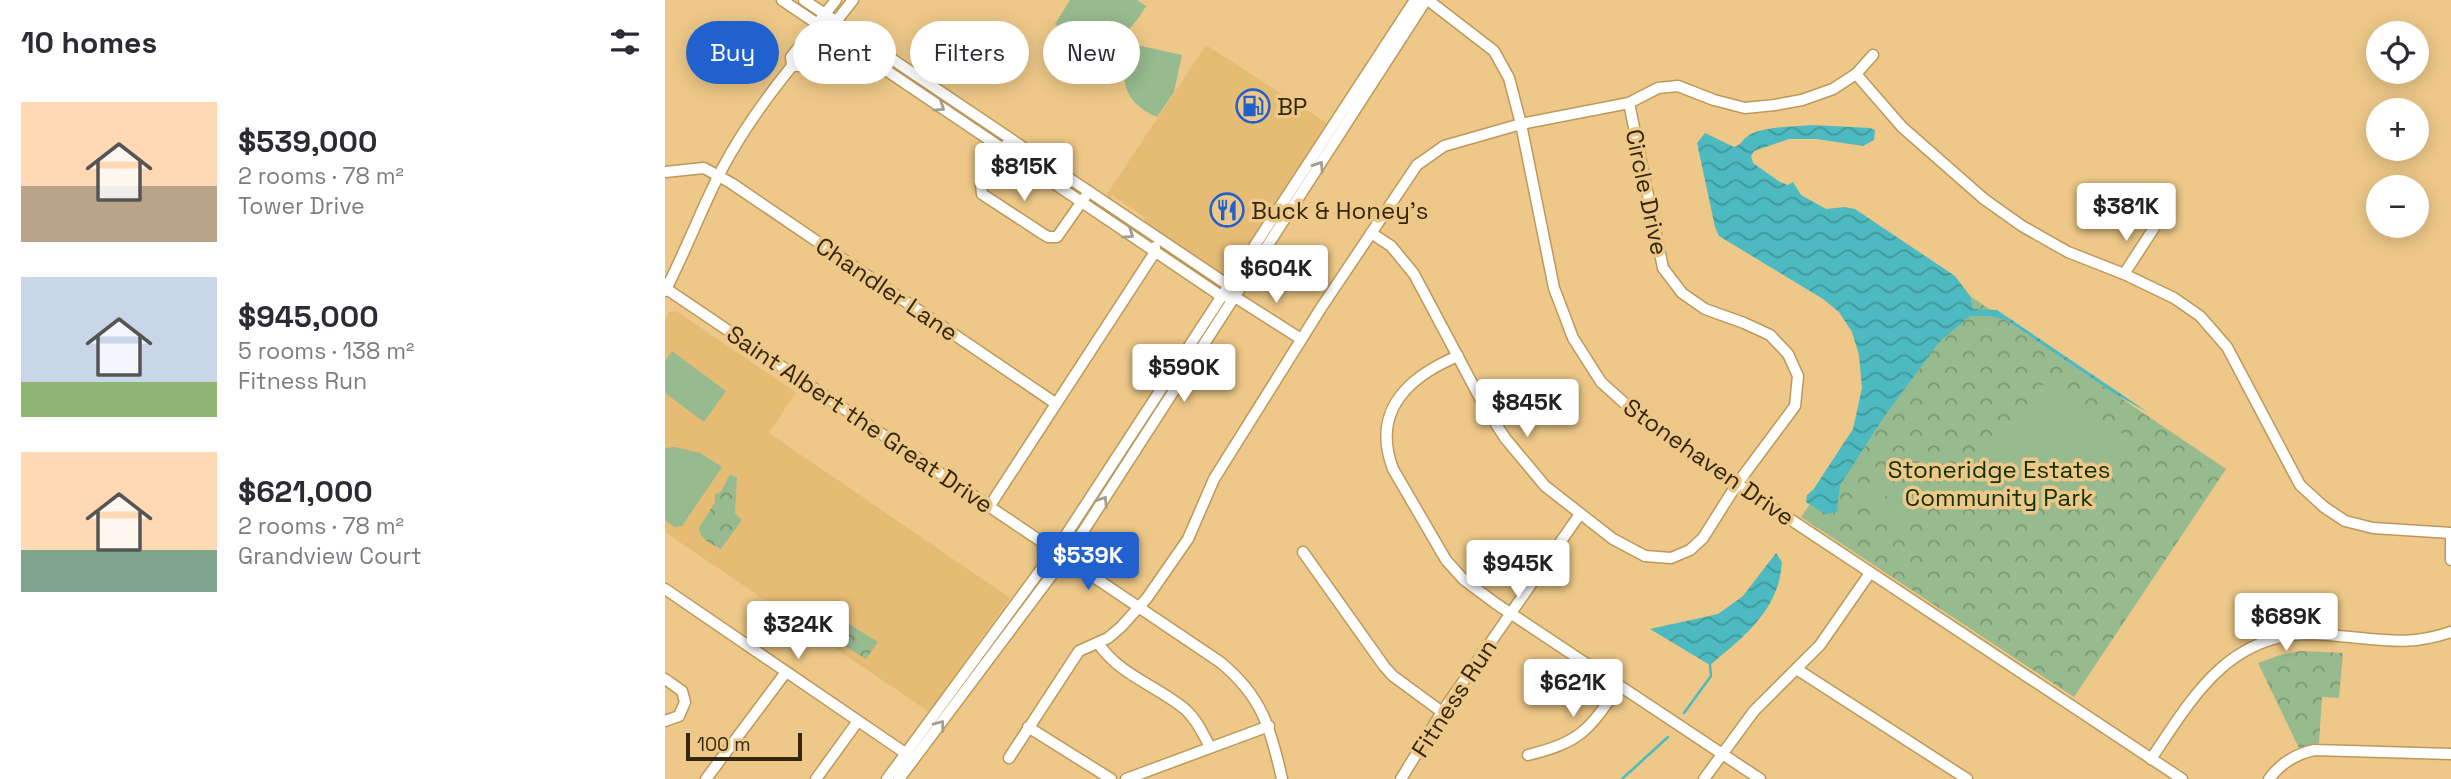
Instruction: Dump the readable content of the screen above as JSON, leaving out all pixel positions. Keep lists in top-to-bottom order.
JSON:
{
  "streets": {
    "street": [
      "Circle Drive",
      "Chandler Lane",
      "Saint Albert the Great Drive",
      "Stonehaven Drive",
      "Fitness Run"
    ]
  },
  "crossings": [
    ["Circle Drive", "Stonehaven Drive"],
    ["Circle Drive", "Fitness Run"]
  ],
  "parks": ["Stoneridge Estates Community Park"],
  "places": {
    "fuel station": ["BP"],
    "restaurant": ["Buck & Honey's"]
  },
  "scale_bar": "100 m",
  "page": {
    "heading": "10 homes",
    "map_buttons": ["+", "−"],
    "chip": [
      "Buy",
      "Rent",
      "Filters",
      "New"
    ],
    "list": [
      {
        "name": "$539,000",
        "note": "2 rooms · 78 m² · Tower Drive"
      },
      {
        "name": "$945,000",
        "note": "5 rooms · 138 m² · Fitness Run"
      },
      {
        "name": "$621,000",
        "note": "2 rooms · 78 m² · Grandview Court"
      }
    ],
    "price": [
      "$815K",
      "$381K",
      "$604K",
      "$590K",
      "$845K",
      "$539K",
      "$945K",
      "$689K",
      "$324K",
      "$621K"
    ],
    "scale": "100 m"
  }
}
